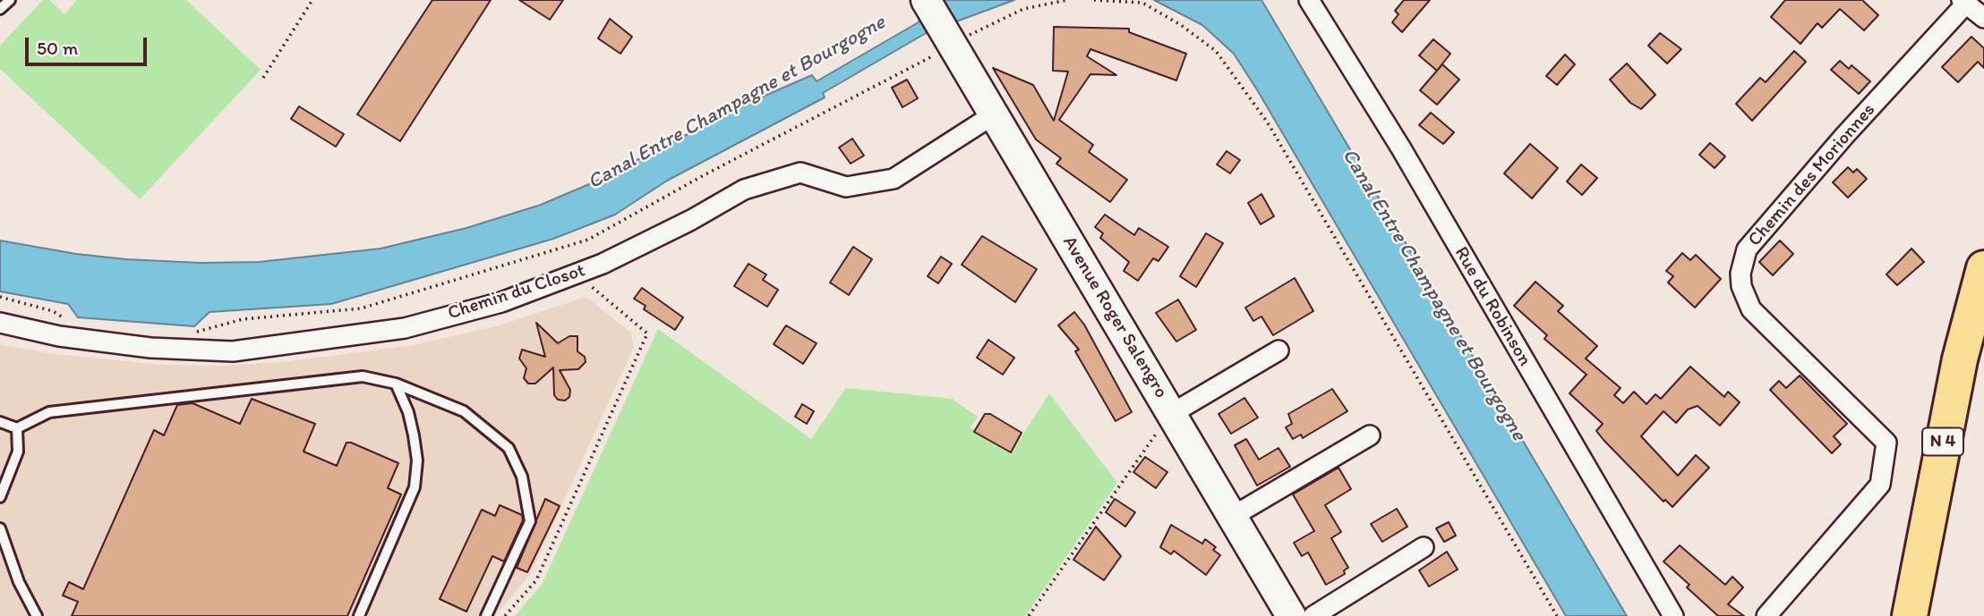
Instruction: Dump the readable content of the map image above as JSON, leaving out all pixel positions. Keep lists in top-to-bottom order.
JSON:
{
  "streets": {
    "highway": ["N 4"],
    "main road": ["Avenue Roger Salengro"],
    "street": ["Chemin des Morionnes", "Chemin du Closot", "Rue du Robinson"]
  },
  "crossings": [
    ["Chemin du Closot", "Avenue Roger Salengro"]
  ],
  "water": ["Canal Entre Champagne et Bourgogne"],
  "scale_bar": "50 m"
}
